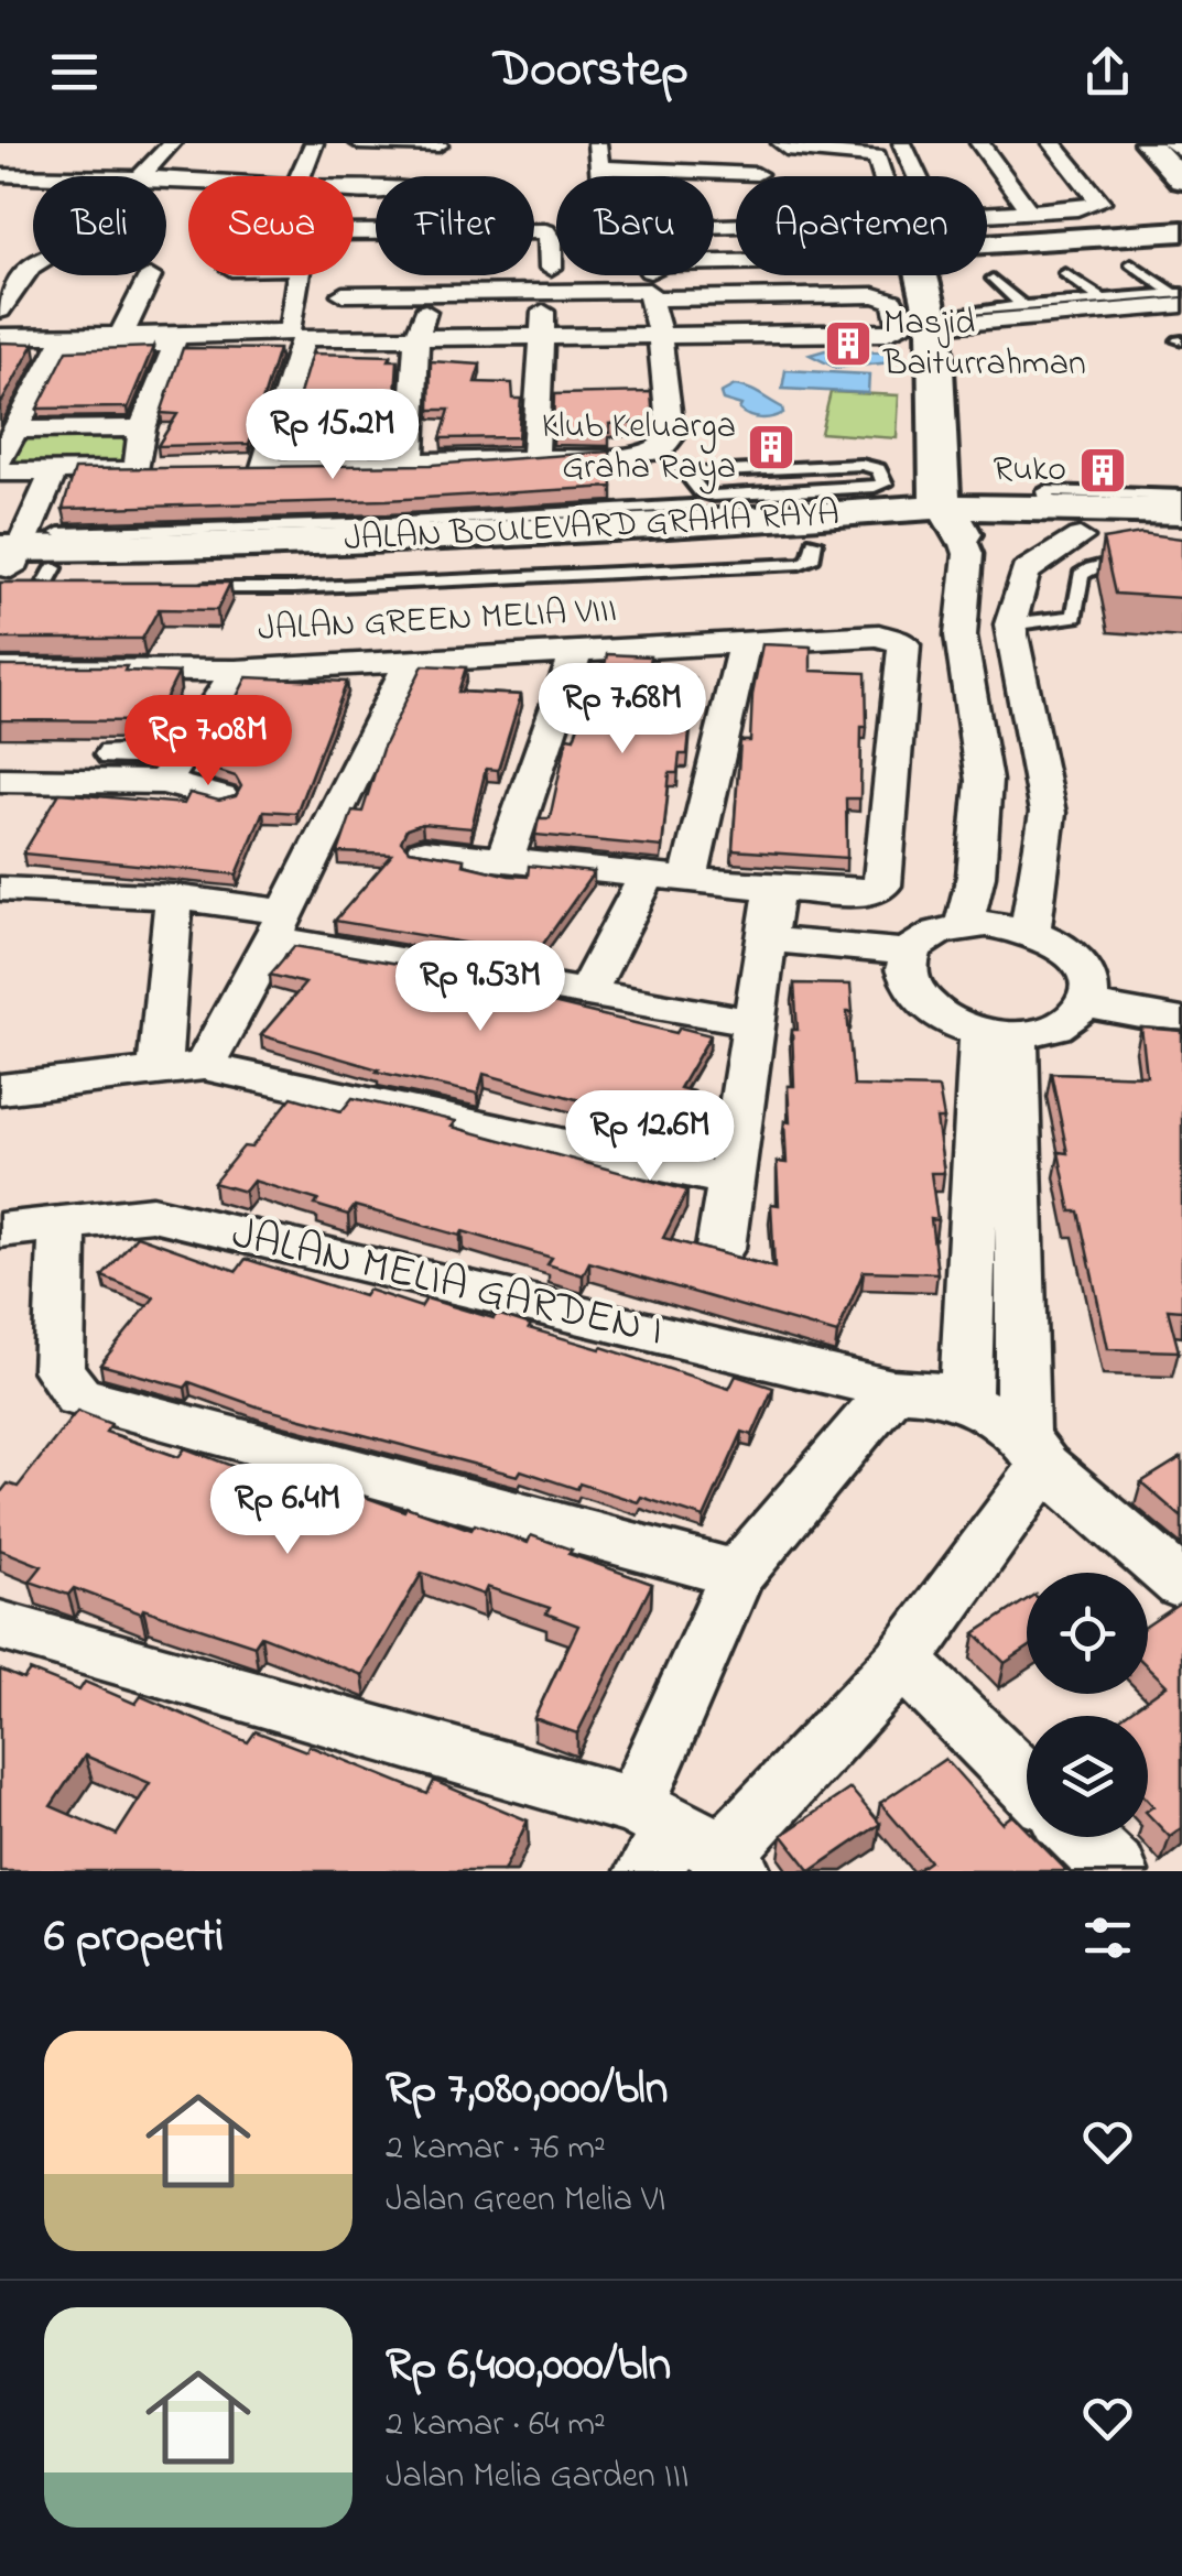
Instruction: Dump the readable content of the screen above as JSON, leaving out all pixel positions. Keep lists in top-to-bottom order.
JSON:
{
  "streets": {
    "street": ["JALAN BOULEVARD GRAHA RAYA", "JALAN GREEN MELIA VIII", "JALAN MELIA GARDEN I"]
  },
  "places": {
    "building": ["Masjid Baiturrahman", "Klub Keluarga Graha Raya", "Ruko"]
  },
  "page": {
    "header": "Doorstep",
    "chip": [
      "Beli",
      "Sewa",
      "Filter",
      "Baru",
      "Apartemen"
    ],
    "price": [
      "Rp 15.2M",
      "Rp 7.68M",
      "Rp 7.08M",
      "Rp 9.53M",
      "Rp 12.6M",
      "Rp 6.4M"
    ],
    "heading": "6 properti",
    "list": [
      {
        "name": "Rp 7,080,000/bln",
        "note": "2 kamar · 76 m² · Jalan Green Melia VI"
      },
      {
        "name": "Rp 6,400,000/bln",
        "note": "2 kamar · 64 m² · Jalan Melia Garden III"
      }
    ]
  }
}
